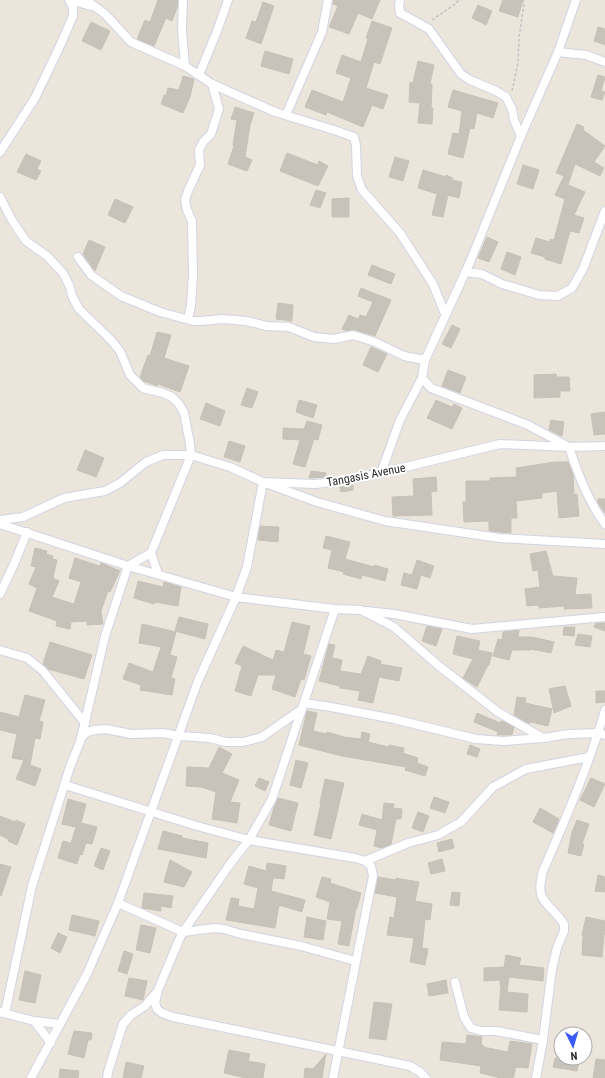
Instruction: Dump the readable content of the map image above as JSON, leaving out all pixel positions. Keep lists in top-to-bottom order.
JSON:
{
  "streets": {
    "street": ["Tangasis Avenue"]
  },
  "north": "bottom"
}
